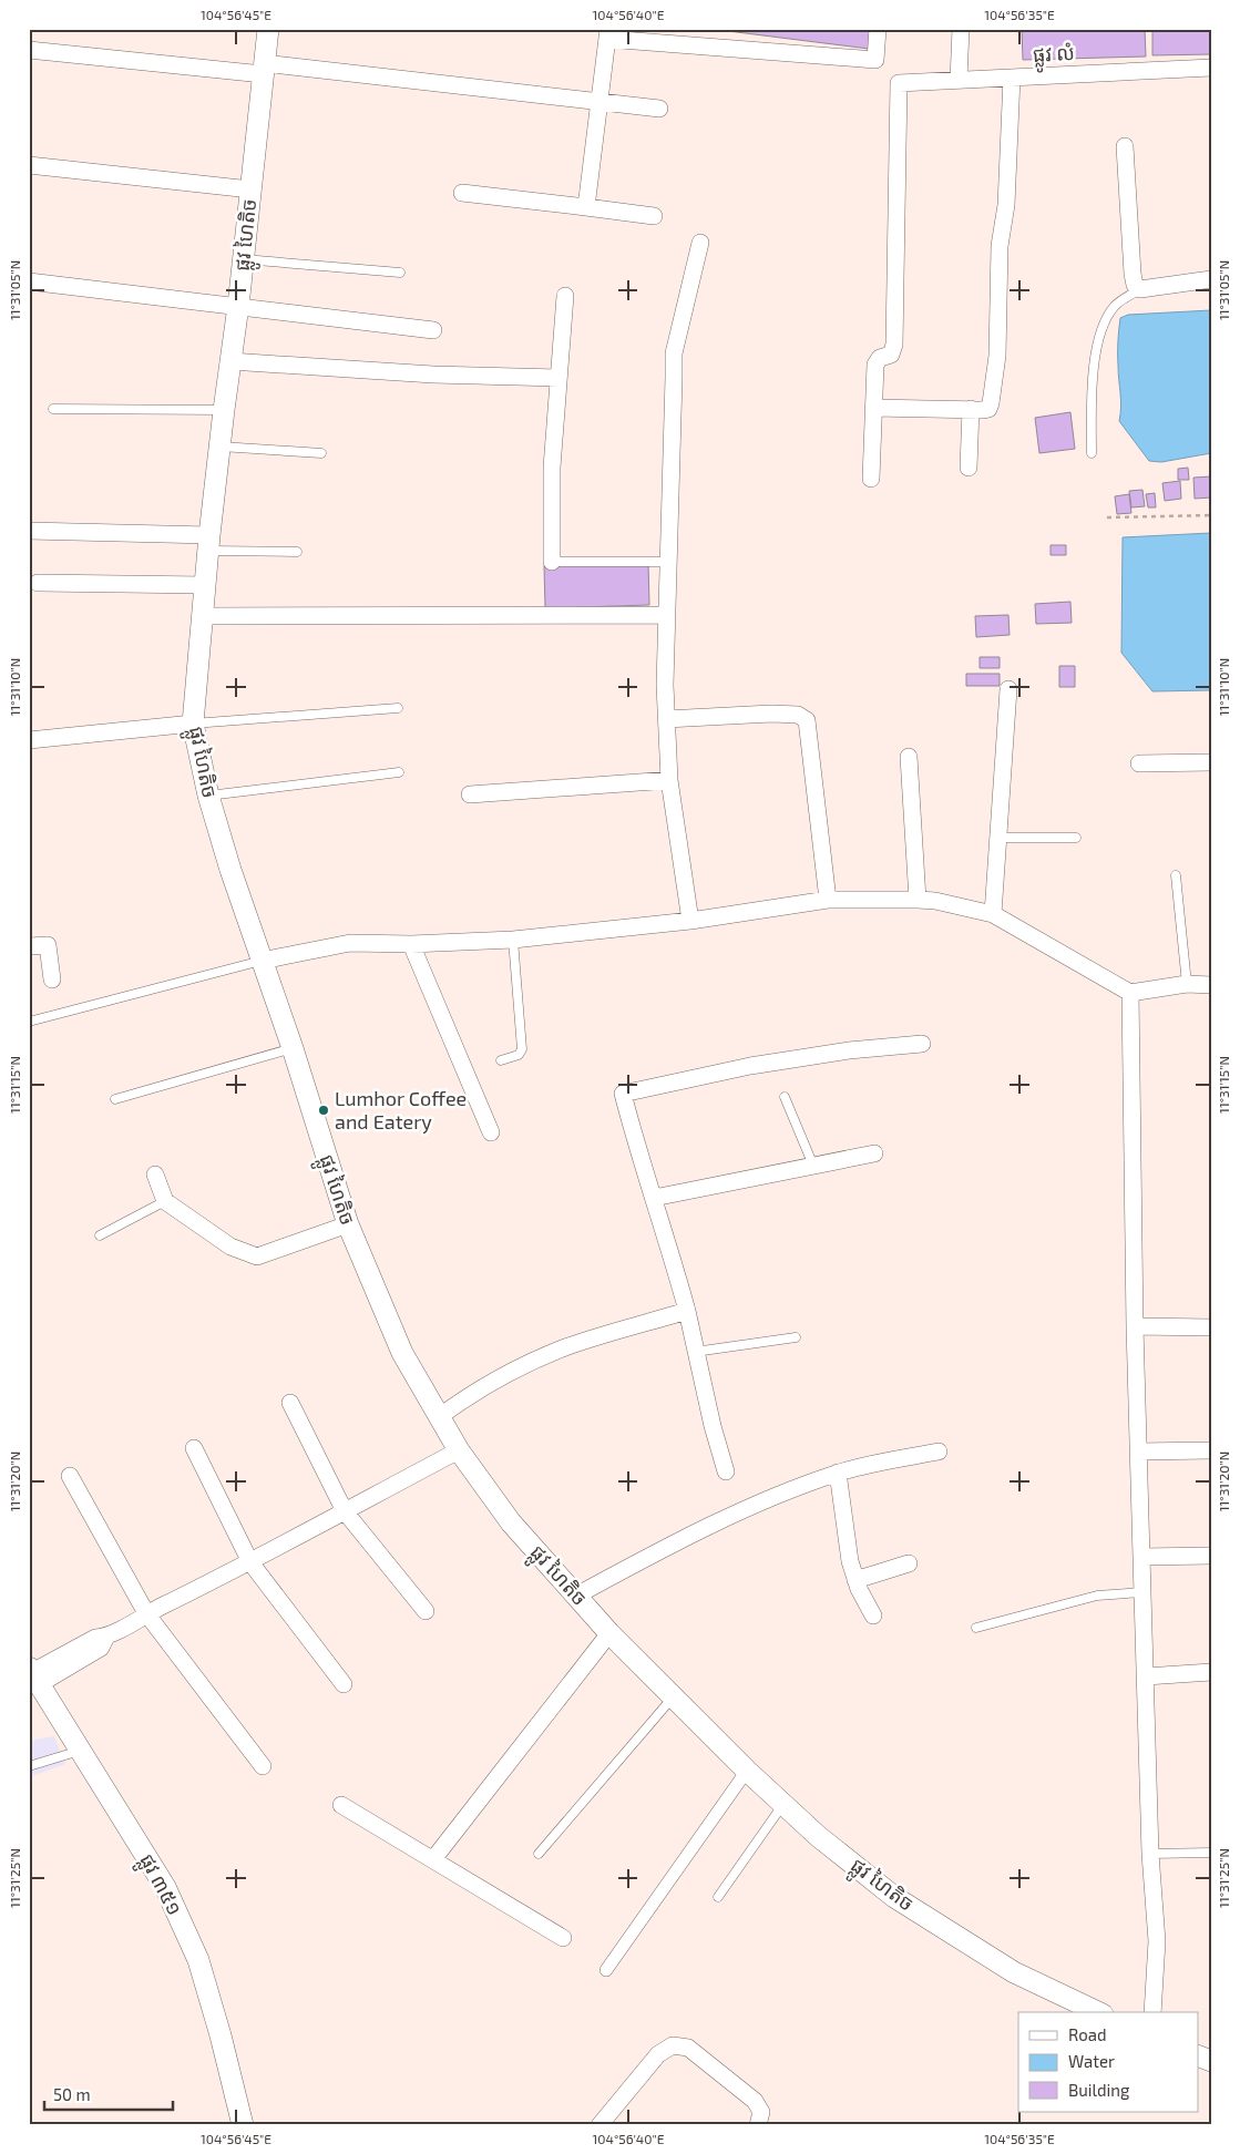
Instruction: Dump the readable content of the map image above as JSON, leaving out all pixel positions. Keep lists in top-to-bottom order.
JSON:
{
  "streets": {
    "street": ["ផ្លូវ លំ", "ផ្លូវ ហៃតិច", "ផ្លូវ ៣៥១"]
  },
  "places": ["Lumhor Coffee and Eatery"],
  "legend": ["Road", "Water", "Building"],
  "scale_bar": "50 m",
  "coordinates": [
    "104°56'45\"E",
    "104°56'40\"E",
    "104°56'35\"E",
    "11°31'05\"N",
    "11°31'10\"N",
    "11°31'15\"N",
    "11°31'20\"N",
    "11°31'25\"N"
  ]
}
